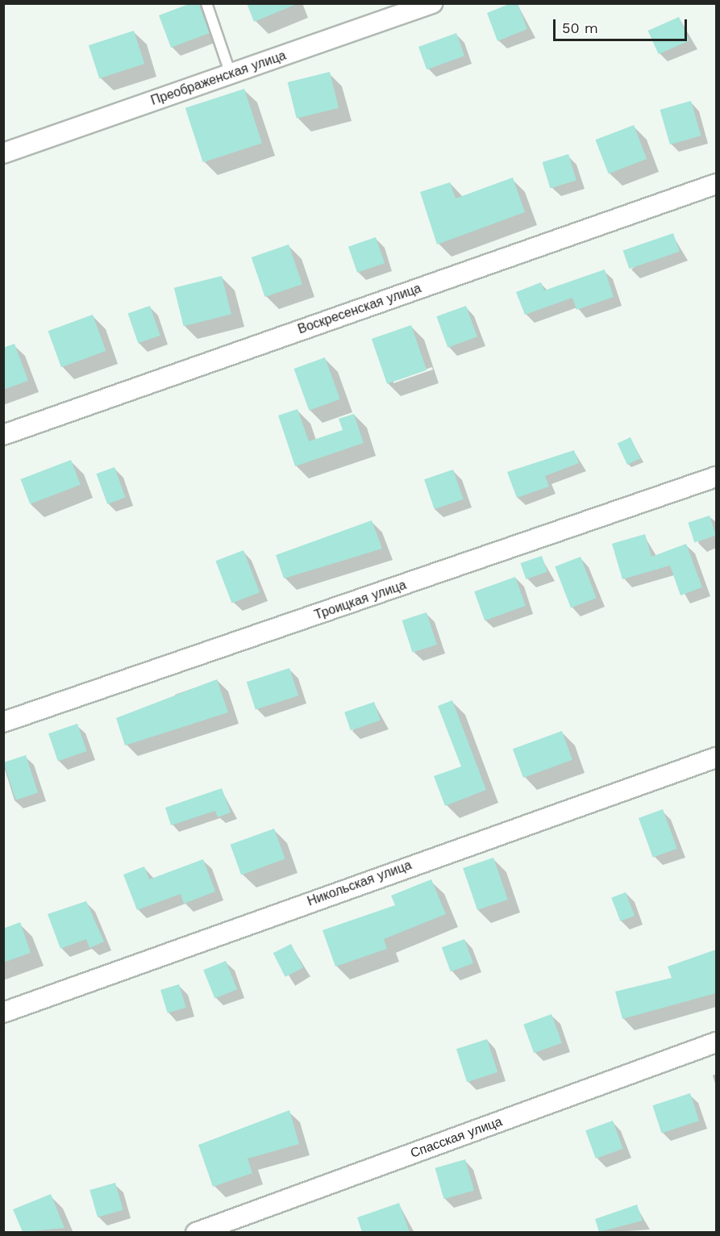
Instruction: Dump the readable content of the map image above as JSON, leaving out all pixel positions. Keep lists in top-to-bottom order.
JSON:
{
  "streets": {
    "street": [
      "Преображенская улица",
      "Воскресенская улица",
      "Троицкая улица",
      "Никольская улица",
      "Спасская улица"
    ]
  },
  "scale_bar": "50 m"
}
